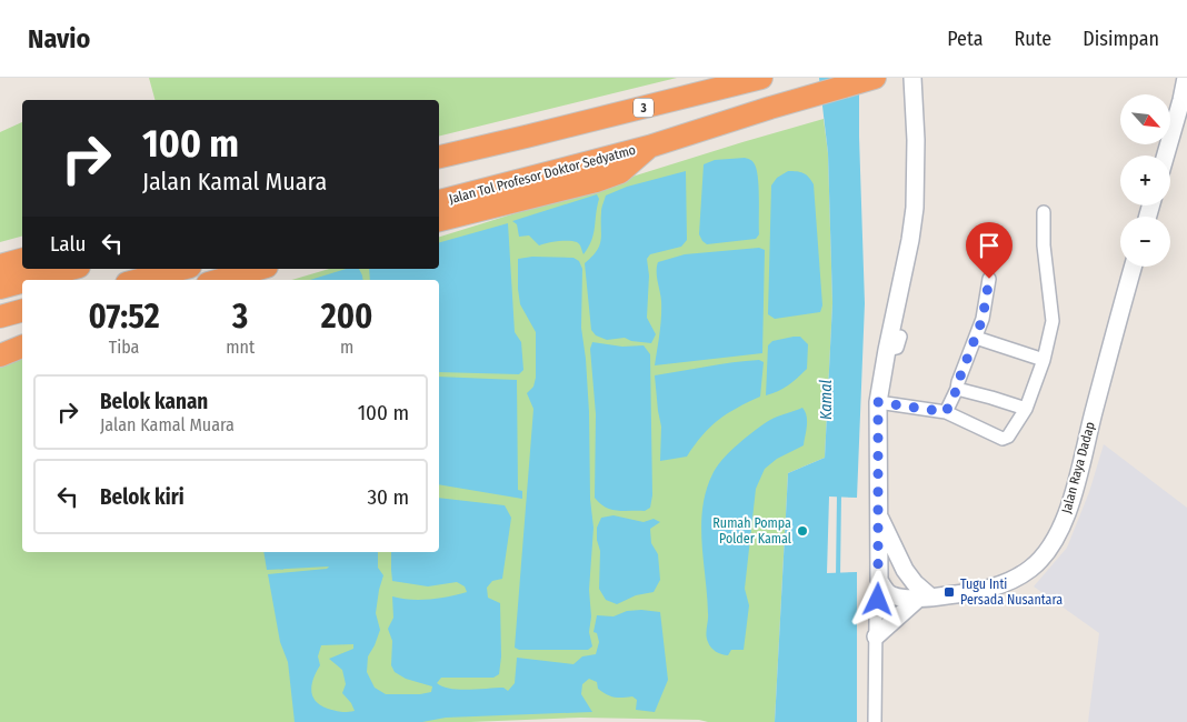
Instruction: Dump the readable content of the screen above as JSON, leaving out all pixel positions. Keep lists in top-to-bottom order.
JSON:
{
  "streets": {
    "highway": ["3", "Jalan Tol Profesor Doktor Sedyatmo"],
    "main road": ["Jalan Raya Dadap"]
  },
  "water": ["Kamal"],
  "places": {
    "other": ["Rumah Pompa Polder Kamal"],
    "transit": ["Tugu Inti Persada Nusantara"]
  },
  "north": "bottom right",
  "page": {
    "header": "Navio",
    "nav": ["Peta", "Rute", "Disimpan"],
    "map_buttons": ["+", "−"],
    "turn": ["100 m", "Jalan Kamal Muara"],
    "then": "Lalu",
    "eta": [
      "07:52",
      "Tiba",
      "3",
      "mnt",
      "200",
      "m"
    ],
    "list": [
      {
        "name": "Belok kanan",
        "note": "Jalan Kamal Muara",
        "value": "100 m"
      },
      {
        "name": "Belok kiri",
        "value": "30 m"
      }
    ]
  }
}
